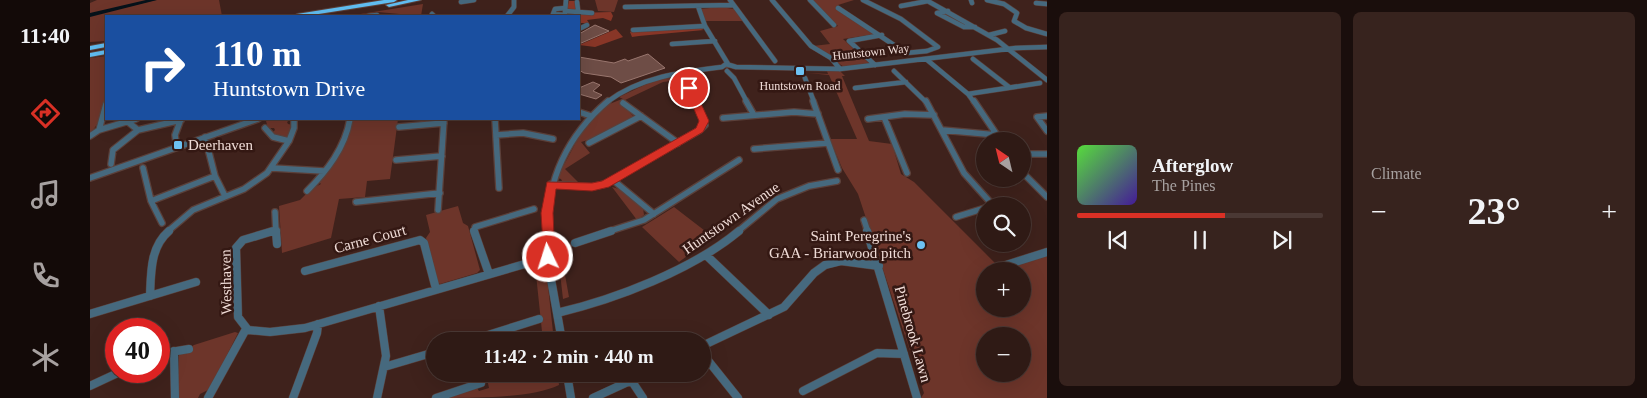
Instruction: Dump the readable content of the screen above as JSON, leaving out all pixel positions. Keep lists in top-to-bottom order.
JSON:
{
  "streets": {
    "street": [
      "Huntstown Way",
      "Huntstown Avenue",
      "Carne Court",
      "Westhaven",
      "Pinebrook Lawn"
    ]
  },
  "crossings": [
    ["Carne Court", "Westhaven"]
  ],
  "places": {
    "transit": ["Huntstown Road", "Deerhaven"],
    "other": ["Saint Peregrine's GAA - Briarwood pitch"]
  },
  "north": "top left",
  "page": {
    "tabs": "11:40",
    "tile": "Climate",
    "turn": ["110 m", "Huntstown Drive"],
    "map_buttons": ["+", "−"],
    "song": ["Afterglow", "The Pines"],
    "heat": ["−", "23°", "+"],
    "limit": "40",
    "trip": "11:42 · 2 min · 440 m"
  }
}
